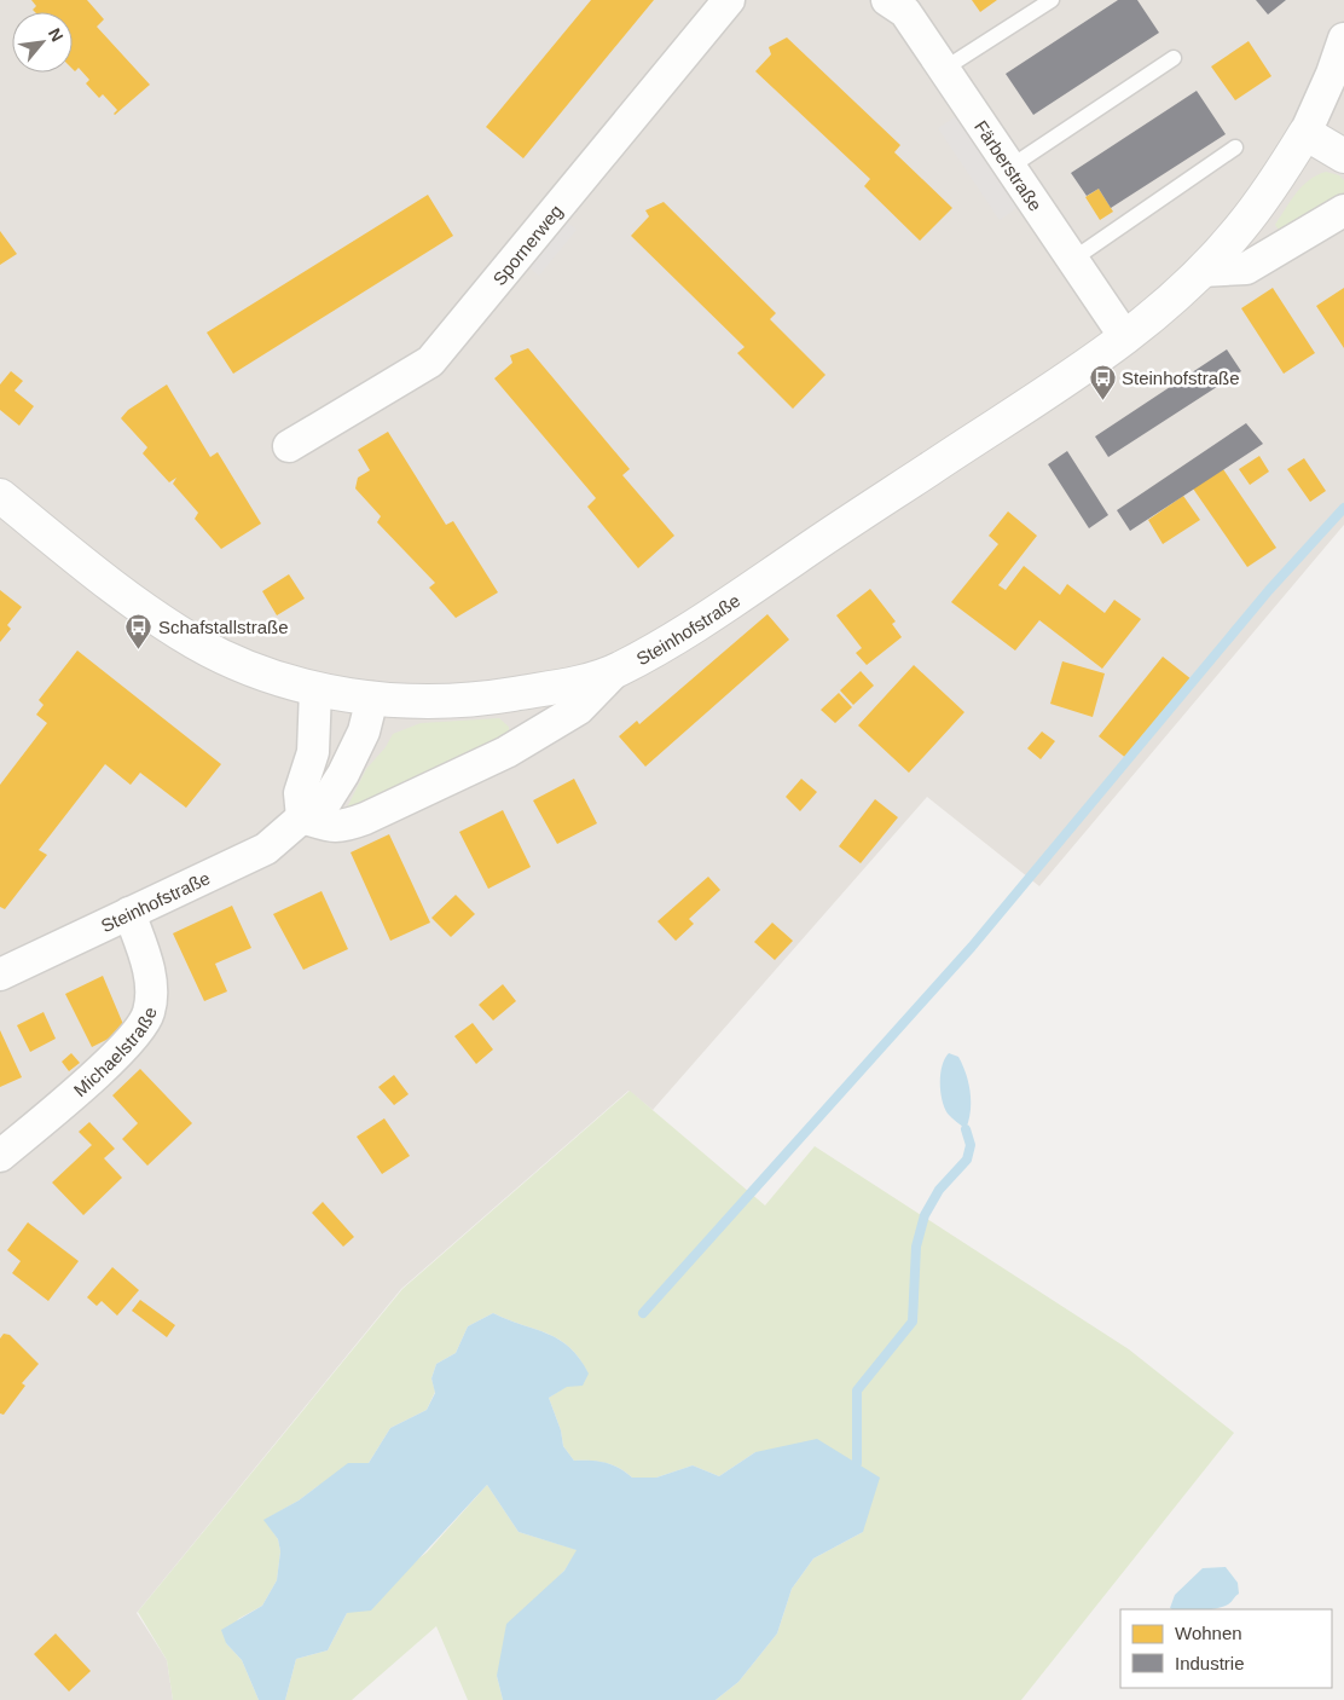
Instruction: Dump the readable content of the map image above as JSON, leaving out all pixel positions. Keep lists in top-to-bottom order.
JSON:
{
  "streets": {
    "street": [
      "Färberstraße",
      "Spornerweg",
      "Steinhofstraße",
      "Michaelstraße"
    ]
  },
  "crossings": [
    ["Färberstraße", "Steinhofstraße"],
    ["Steinhofstraße", "Michaelstraße"]
  ],
  "places": {
    "bus stop": ["Steinhofstraße", "Schafstallstraße"]
  },
  "legend": ["Wohnen", "Industrie"],
  "north": "top right"
}
